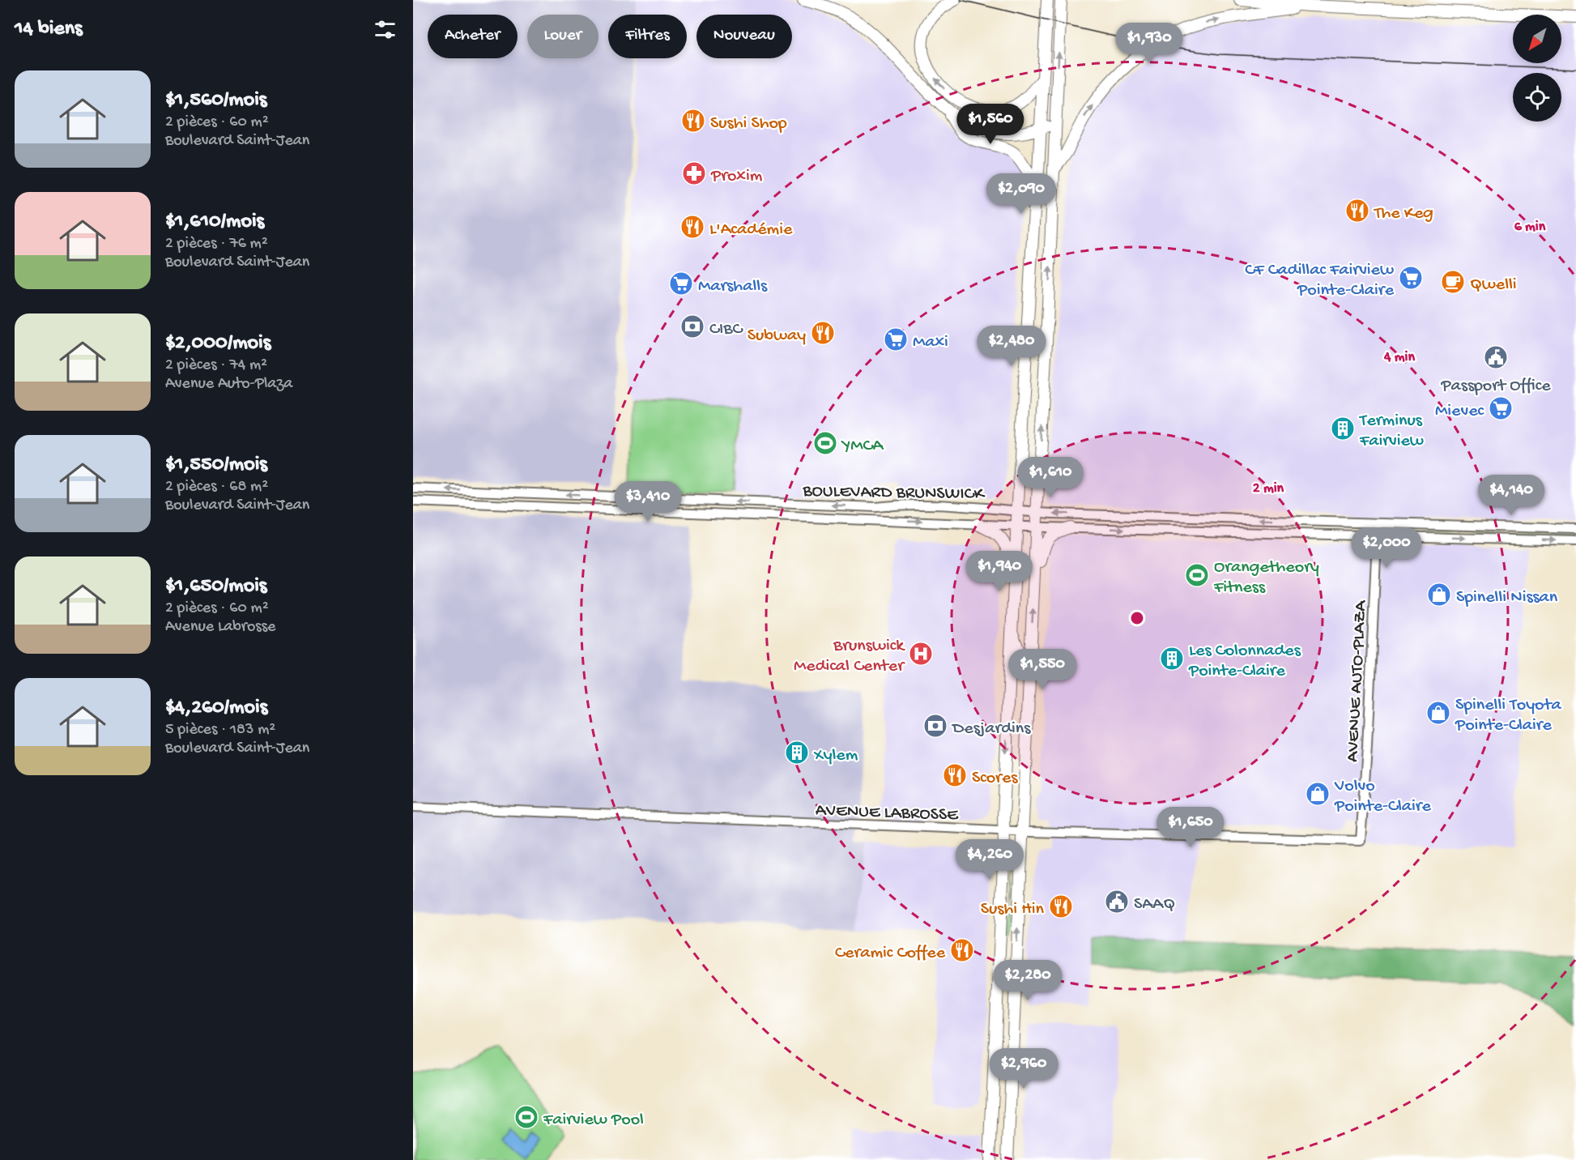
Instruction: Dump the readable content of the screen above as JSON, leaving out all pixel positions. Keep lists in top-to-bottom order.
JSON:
{
  "streets": {
    "street": ["BOULEVARD BRUNSWICK", "AVENUE AUTO-PLAZA", "AVENUE LABROSSE"]
  },
  "crossings": [
    ["BOULEVARD BRUNSWICK", "AVENUE AUTO-PLAZA"],
    ["AVENUE AUTO-PLAZA", "AVENUE LABROSSE"]
  ],
  "places": {
    "restaurant": [
      "Sushi Shop",
      "The Keg",
      "L'Académie",
      "Subway",
      "Scores",
      "Sushi Hin",
      "Ceramic Coffee"
    ],
    "pharmacy": ["Proxim"],
    "supermarket": [
      "CF Cadillac Fairview Pointe-Claire",
      "Marshalls",
      "Maxi",
      "Mievec"
    ],
    "cafe": ["Qwelli"],
    "bank": ["CIBC", "Desjardins"],
    "public building": ["Passport Office", "SAAQ"],
    "building": ["Terminus Fairview", "Les Colonnades Pointe-Claire", "Xylem"],
    "sports": ["YMCA", "Orangetheory Fitness", "Fairview Pool"],
    "shop": ["Spinelli Nissan", "Spinelli Toyota Pointe-Claire", "Volvo Pointe-Claire"],
    "hospital": ["Brunswick Medical Center"]
  },
  "north": "bottom left",
  "page": {
    "heading": "14 biens",
    "chip": [
      "Acheter",
      "Louer",
      "Filtres",
      "Nouveau"
    ],
    "price": [
      "$1,930",
      "$1,560",
      "$2,090",
      "$2,480",
      "$1,610",
      "$4,140",
      "$3,410",
      "$2,000",
      "$1,940",
      "$1,550",
      "$1,650",
      "$4,260",
      "$2,280",
      "$2,960"
    ],
    "list": [
      {
        "name": "$1,560/mois",
        "note": "2 pièces · 60 m² · Boulevard Saint-Jean"
      },
      {
        "name": "$1,610/mois",
        "note": "2 pièces · 76 m² · Boulevard Saint-Jean"
      },
      {
        "name": "$2,000/mois",
        "note": "2 pièces · 74 m² · Avenue Auto-Plaza"
      },
      {
        "name": "$1,550/mois",
        "note": "2 pièces · 68 m² · Boulevard Saint-Jean"
      },
      {
        "name": "$1,650/mois",
        "note": "2 pièces · 60 m² · Avenue Labrosse"
      },
      {
        "name": "$4,260/mois",
        "note": "5 pièces · 183 m² · Boulevard Saint-Jean"
      }
    ]
  },
  "rings": ["6 min", "4 min", "2 min"]
}
